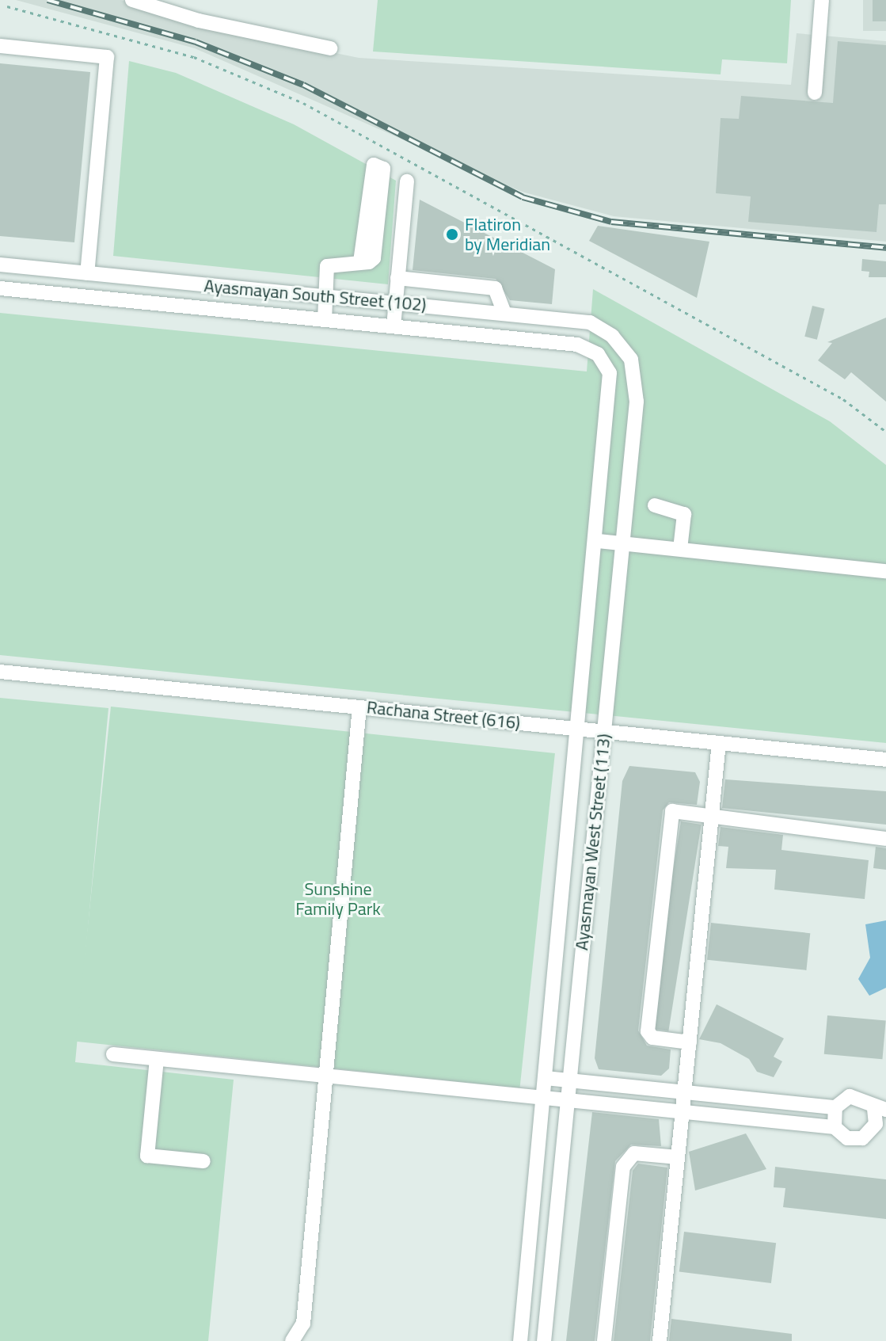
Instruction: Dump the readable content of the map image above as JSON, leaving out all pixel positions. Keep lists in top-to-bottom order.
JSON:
{
  "streets": {
    "street": ["Ayasmayan South Street (102)", "Rachana Street (616)", "Ayasmayan West Street (113)"]
  },
  "crossings": [
    ["Ayasmayan South Street (102)", "Ayasmayan West Street (113)"],
    ["Rachana Street (616)", "Ayasmayan West Street (113)"]
  ],
  "parks": ["Sunshine Family Park"],
  "places": ["Flatiron by Meridian"]
}
